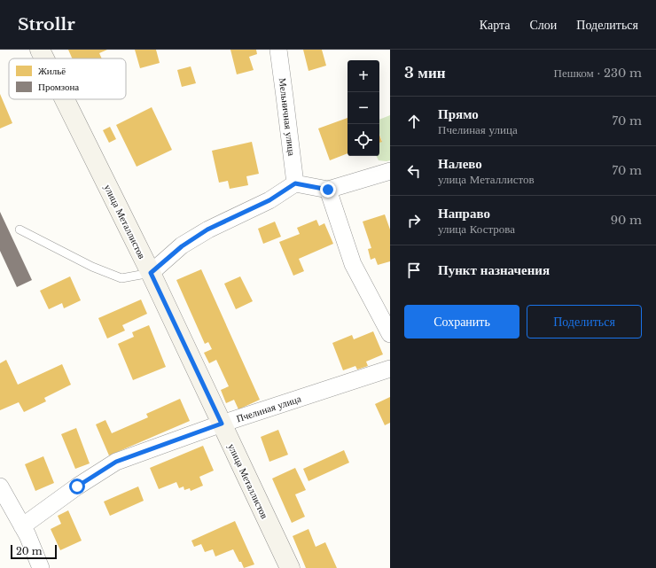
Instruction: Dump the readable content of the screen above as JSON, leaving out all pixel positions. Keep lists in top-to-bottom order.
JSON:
{
  "streets": {
    "street": ["Мельничная улица", "улица Металлистов", "Пчелиная улица"]
  },
  "crossings": [
    ["улица Металлистов", "Пчелиная улица"]
  ],
  "legend": ["Жильё", "Промзона"],
  "scale_bar": "20 m",
  "page": {
    "header": "Strollr",
    "nav": ["Карта", "Слои", "Поделиться"],
    "heading": ["3 мин", "Пешком · 230 m"],
    "map_buttons": ["+", "−"],
    "list": [
      ["Прямо", "Пчелиная улица", "70 m"],
      ["Налево", "улица Металлистов", "70 m"],
      ["Направо", "улица Кострова", "90 m"],
      "Пункт назначения"
    ],
    "buttons": ["Сохранить", "Поделиться"],
    "scale": "20 m"
  }
}
